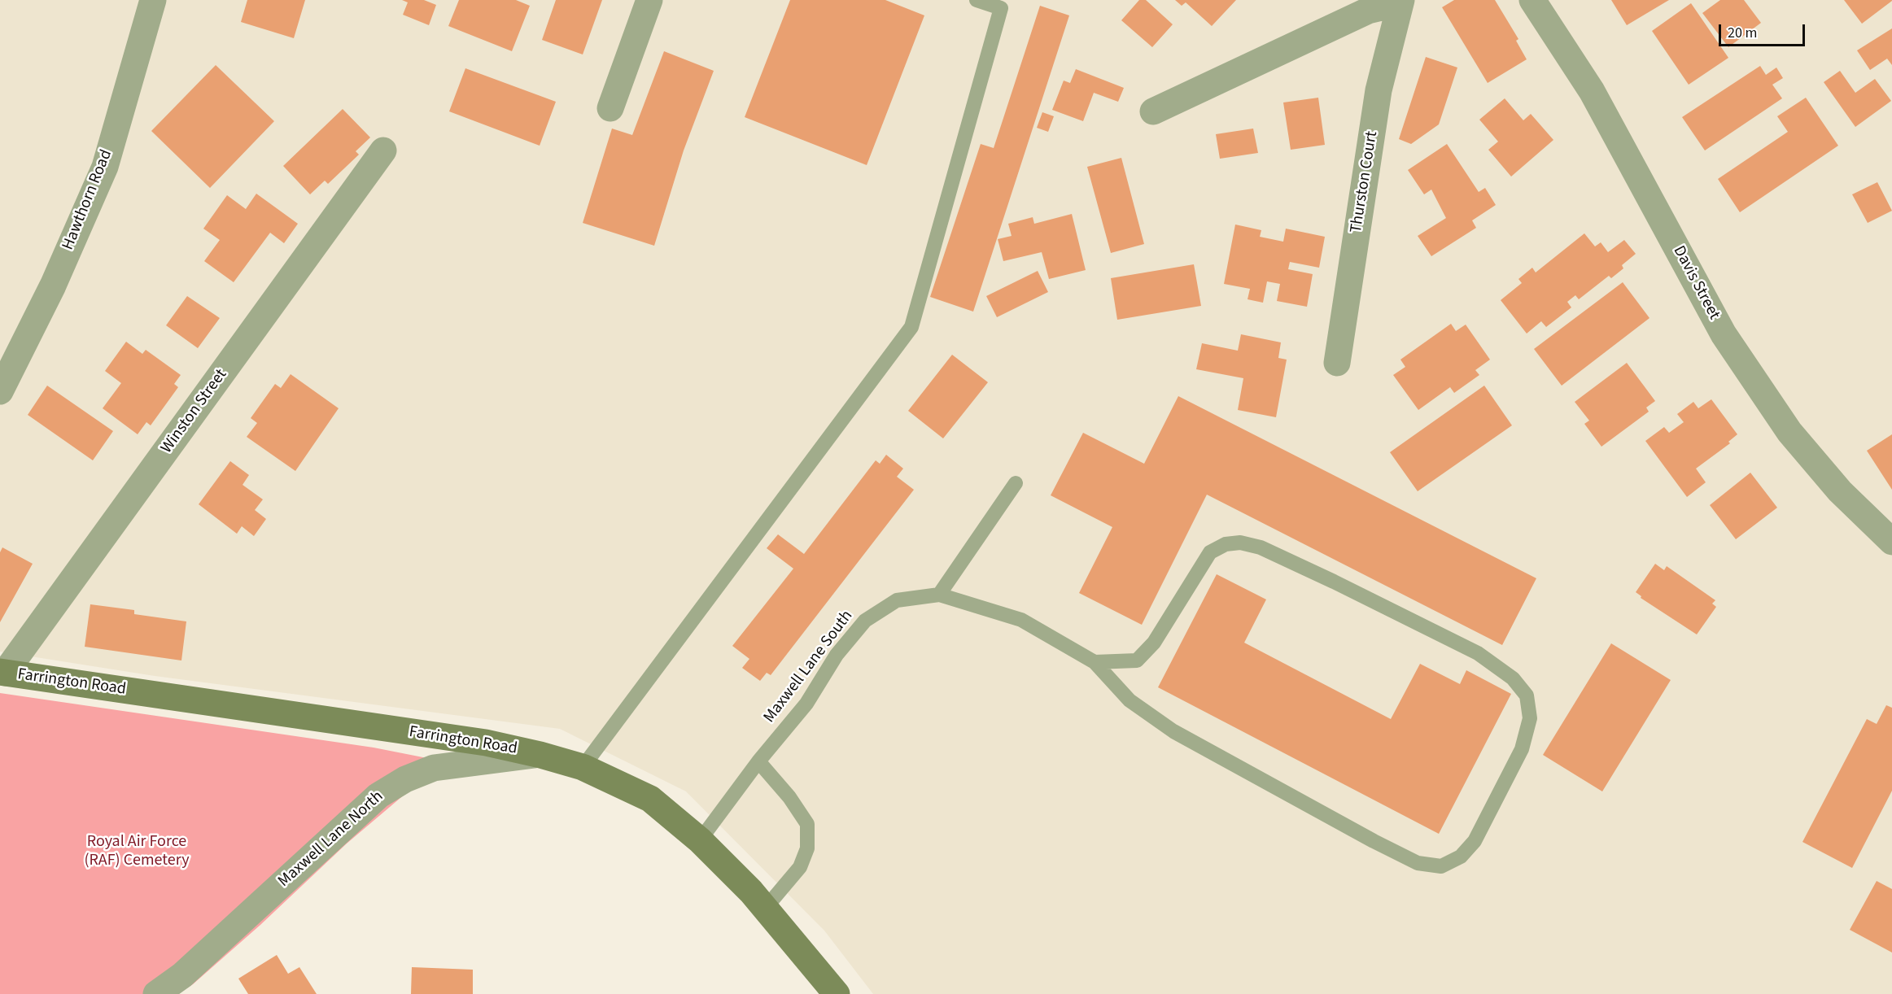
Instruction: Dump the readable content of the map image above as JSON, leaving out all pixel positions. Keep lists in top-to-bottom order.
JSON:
{
  "streets": {
    "street": [
      "Thurston Court",
      "Hawthorn Road",
      "Davis Street",
      "Winston Street",
      "Farrington Road",
      "Maxwell Lane North"
    ],
    "lane": ["Maxwell Lane South"]
  },
  "crossings": [
    ["Winston Street", "Farrington Road"],
    ["Maxwell Lane South", "Farrington Road"],
    ["Farrington Road", "Maxwell Lane North"]
  ],
  "parks": ["Royal Air Force (RAF) Cemetery"],
  "scale_bar": "20 m"
}
